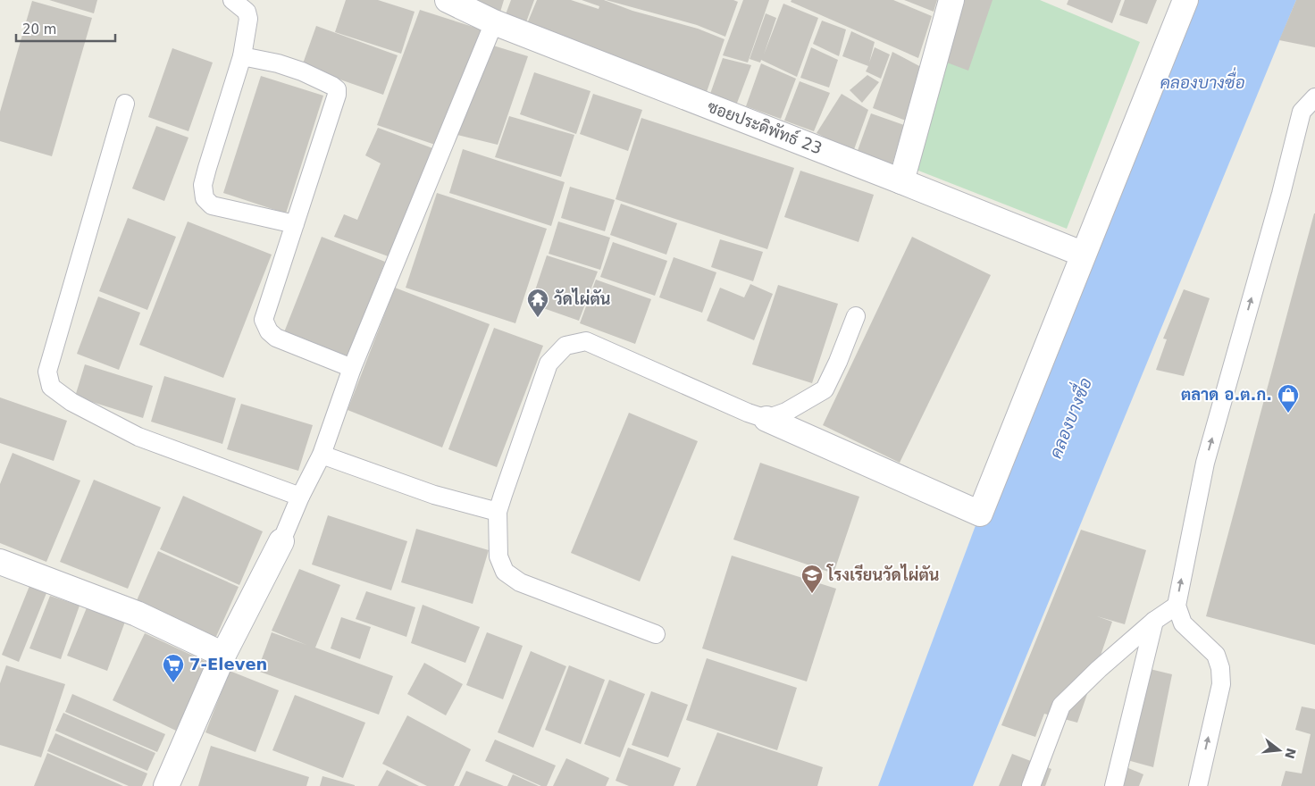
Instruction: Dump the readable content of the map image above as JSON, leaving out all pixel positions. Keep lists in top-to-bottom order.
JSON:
{
  "streets": {
    "street": ["ซอยประดิพัทธ์ 23"]
  },
  "water": ["คลองบางซื่อ"],
  "places": {
    "temple": ["วัดไผ่ตัน"],
    "shop": ["ตลาด อ.ต.ก."],
    "school or university": ["โรงเรียนวัดไผ่ตัน"],
    "supermarket": ["7-Eleven"]
  },
  "scale_bar": "20 m",
  "north": "right"
}
